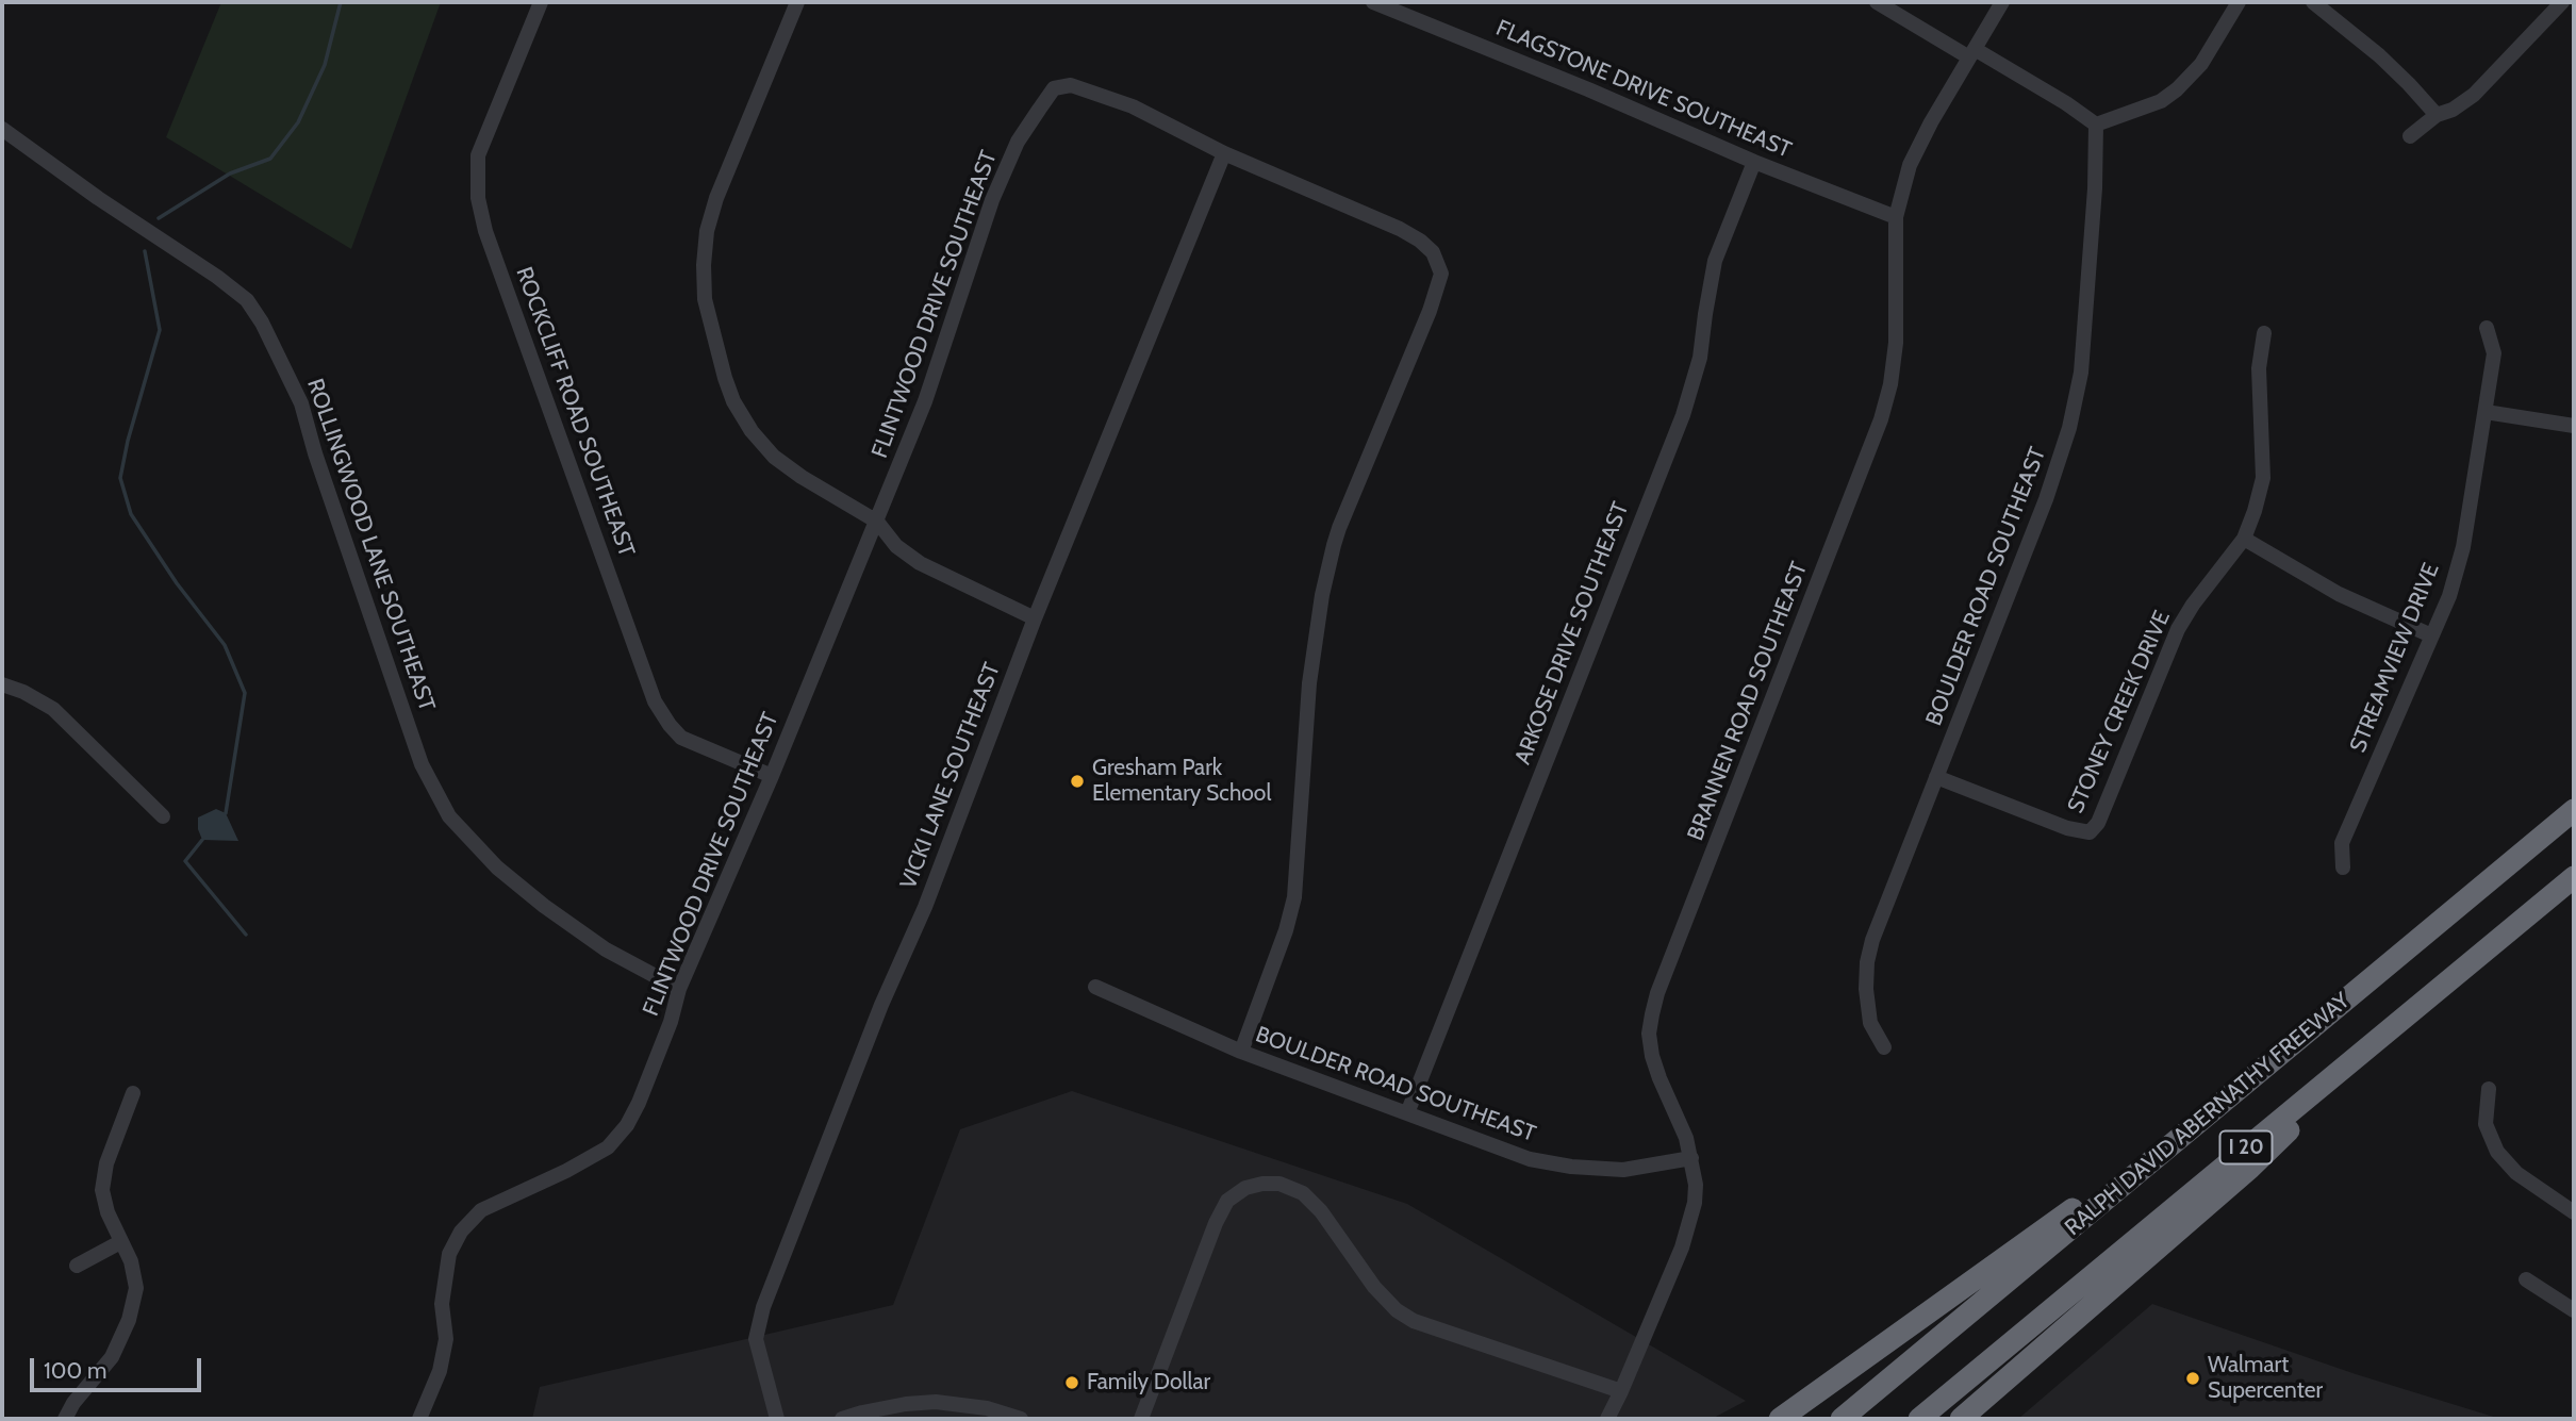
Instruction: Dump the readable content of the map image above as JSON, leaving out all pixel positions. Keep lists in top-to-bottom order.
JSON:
{
  "streets": {
    "highway": ["RALPH DAVID ABERNATHY FREEWAY", "I 20"],
    "street": [
      "FLAGSTONE DRIVE SOUTHEAST",
      "FLINTWOOD DRIVE SOUTHEAST",
      "ROCKCLIFF ROAD SOUTHEAST",
      "ROLLINGWOOD LANE SOUTHEAST",
      "BOULDER ROAD SOUTHEAST",
      "ARKOSE DRIVE SOUTHEAST",
      "STREAMVIEW DRIVE",
      "BRANNEN ROAD SOUTHEAST",
      "STONEY CREEK DRIVE",
      "VICKI LANE SOUTHEAST"
    ]
  },
  "crossings": [
    ["FLAGSTONE DRIVE SOUTHEAST", "ARKOSE DRIVE SOUTHEAST"],
    ["FLAGSTONE DRIVE SOUTHEAST", "BRANNEN ROAD SOUTHEAST"],
    ["FLINTWOOD DRIVE SOUTHEAST", "ROCKCLIFF ROAD SOUTHEAST"],
    ["FLINTWOOD DRIVE SOUTHEAST", "ROLLINGWOOD LANE SOUTHEAST"],
    ["FLINTWOOD DRIVE SOUTHEAST", "BOULDER ROAD SOUTHEAST"],
    ["FLINTWOOD DRIVE SOUTHEAST", "VICKI LANE SOUTHEAST"],
    ["BOULDER ROAD SOUTHEAST", "ARKOSE DRIVE SOUTHEAST"],
    ["BOULDER ROAD SOUTHEAST", "BRANNEN ROAD SOUTHEAST"],
    ["BOULDER ROAD SOUTHEAST", "STONEY CREEK DRIVE"]
  ],
  "places": ["Gresham Park Elementary School", "Walmart Supercenter", "Family Dollar"],
  "scale_bar": "100 m"
}
